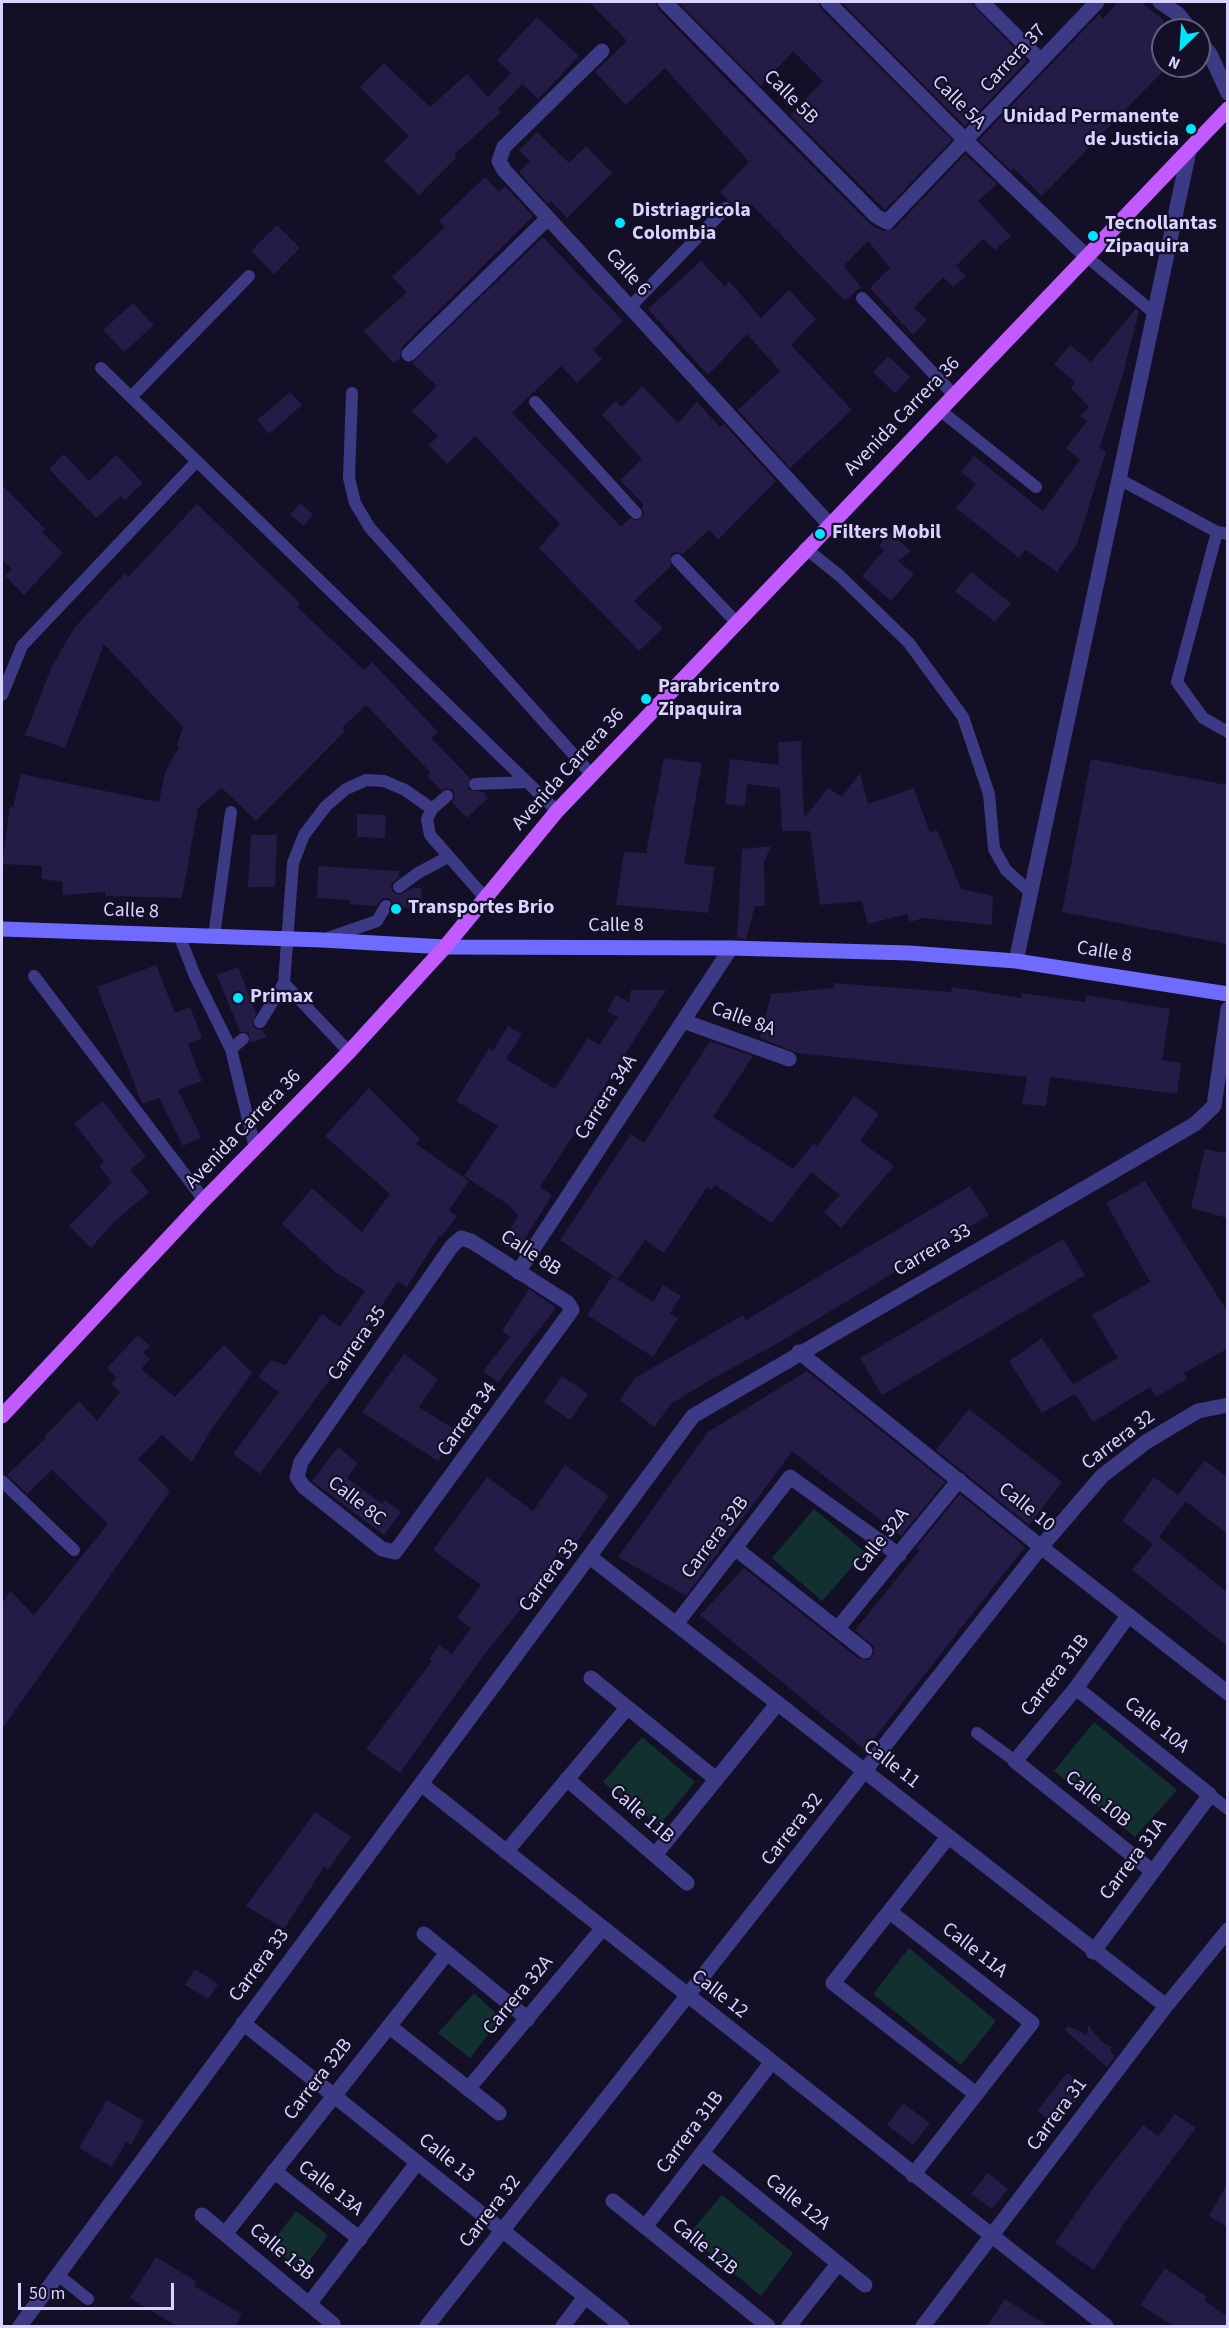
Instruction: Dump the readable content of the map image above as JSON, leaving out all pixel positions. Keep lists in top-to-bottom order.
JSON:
{
  "streets": {
    "main road": ["Avenida Carrera 36", "Calle 8"],
    "street": [
      "Carrera 37",
      "Calle 5B",
      "Calle 5A",
      "Calle 6",
      "Calle 8A",
      "Carrera 34A",
      "Carrera 33",
      "Calle 8B",
      "Carrera 35",
      "Carrera 34",
      "Carrera 32",
      "Calle 8C",
      "Calle 10",
      "Carrera 32B",
      "Calle 32A",
      "Carrera 31B",
      "Calle 10A",
      "Calle 11",
      "Calle 10B",
      "Calle 11B",
      "Carrera 31A",
      "Calle 11A",
      "Calle 12",
      "Carrera 32A",
      "Carrera 31",
      "Calle 13",
      "Calle 13A",
      "Calle 12A",
      "Calle 12B",
      "Calle 13B"
    ]
  },
  "crossings": [
    ["Carrera 37", "Calle 5B"],
    ["Carrera 37", "Calle 5A"],
    ["Calle 5A", "Avenida Carrera 36"],
    ["Calle 6", "Avenida Carrera 36"],
    ["Avenida Carrera 36", "Calle 8"],
    ["Calle 8", "Carrera 34A"],
    ["Calle 8A", "Carrera 34A"],
    ["Carrera 34A", "Calle 8B"],
    ["Carrera 33", "Calle 10"],
    ["Carrera 33", "Calle 11"],
    ["Carrera 33", "Calle 12"],
    ["Carrera 33", "Calle 13"],
    ["Calle 8B", "Carrera 35"],
    ["Calle 8B", "Carrera 34"],
    ["Carrera 35", "Calle 8C"],
    ["Carrera 34", "Calle 8C"],
    ["Carrera 32", "Calle 10"],
    ["Carrera 32", "Calle 11"],
    ["Carrera 32", "Calle 12"],
    ["Carrera 32", "Calle 13"],
    ["Calle 10", "Calle 32A"],
    ["Calle 10", "Carrera 31B"],
    ["Carrera 32B", "Calle 32A"],
    ["Carrera 32B", "Calle 11"],
    ["Carrera 32B", "Calle 13"],
    ["Carrera 32B", "Calle 13A"],
    ["Carrera 32B", "Calle 13B"],
    ["Carrera 31B", "Calle 10A"],
    ["Carrera 31B", "Calle 10B"],
    ["Carrera 31B", "Calle 12"],
    ["Carrera 31B", "Calle 12A"],
    ["Carrera 31B", "Calle 12B"],
    ["Calle 10A", "Carrera 31A"],
    ["Calle 11", "Carrera 31A"],
    ["Calle 11", "Carrera 31"],
    ["Calle 10B", "Carrera 31A"],
    ["Calle 12", "Carrera 32A"],
    ["Calle 12", "Carrera 31"]
  ],
  "places": [
    "Unidad Permanente de Justicia",
    "Distriagricola Colombia",
    "Tecnollantas Zipaquira",
    "Filters Mobil",
    "Parabricentro Zipaquira",
    "Transportes Brio",
    "Primax"
  ],
  "scale_bar": "50 m",
  "north": "bottom left"
}
